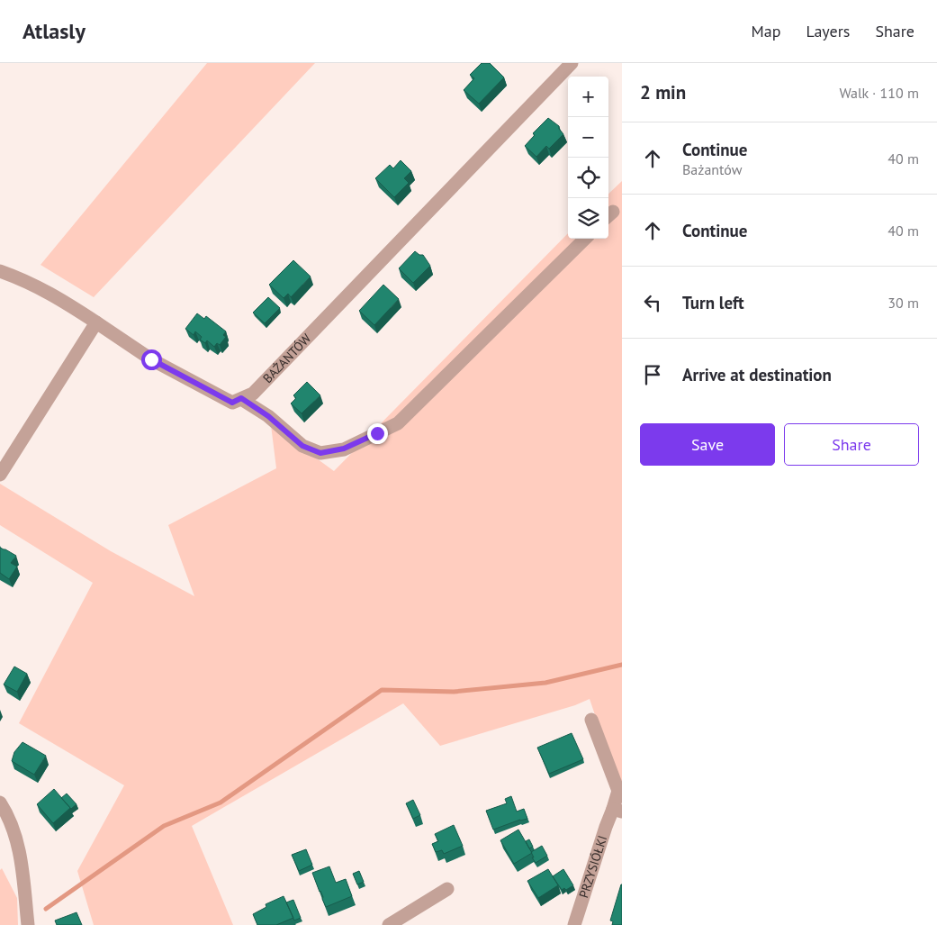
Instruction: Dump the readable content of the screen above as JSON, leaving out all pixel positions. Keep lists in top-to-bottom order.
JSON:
{
  "streets": {
    "street": ["BAŻANTÓW", "PRZYSIÓŁKI"]
  },
  "page": {
    "header": "Atlasly",
    "nav": ["Map", "Layers", "Share"],
    "heading": ["2 min", "Walk · 110 m"],
    "map_buttons": ["+", "−"],
    "list": [
      ["Continue", "Bażantów", "40 m"],
      ["Continue", "40 m"],
      ["Turn left", "30 m"],
      "Arrive at destination"
    ],
    "buttons": ["Save", "Share"]
  }
}
